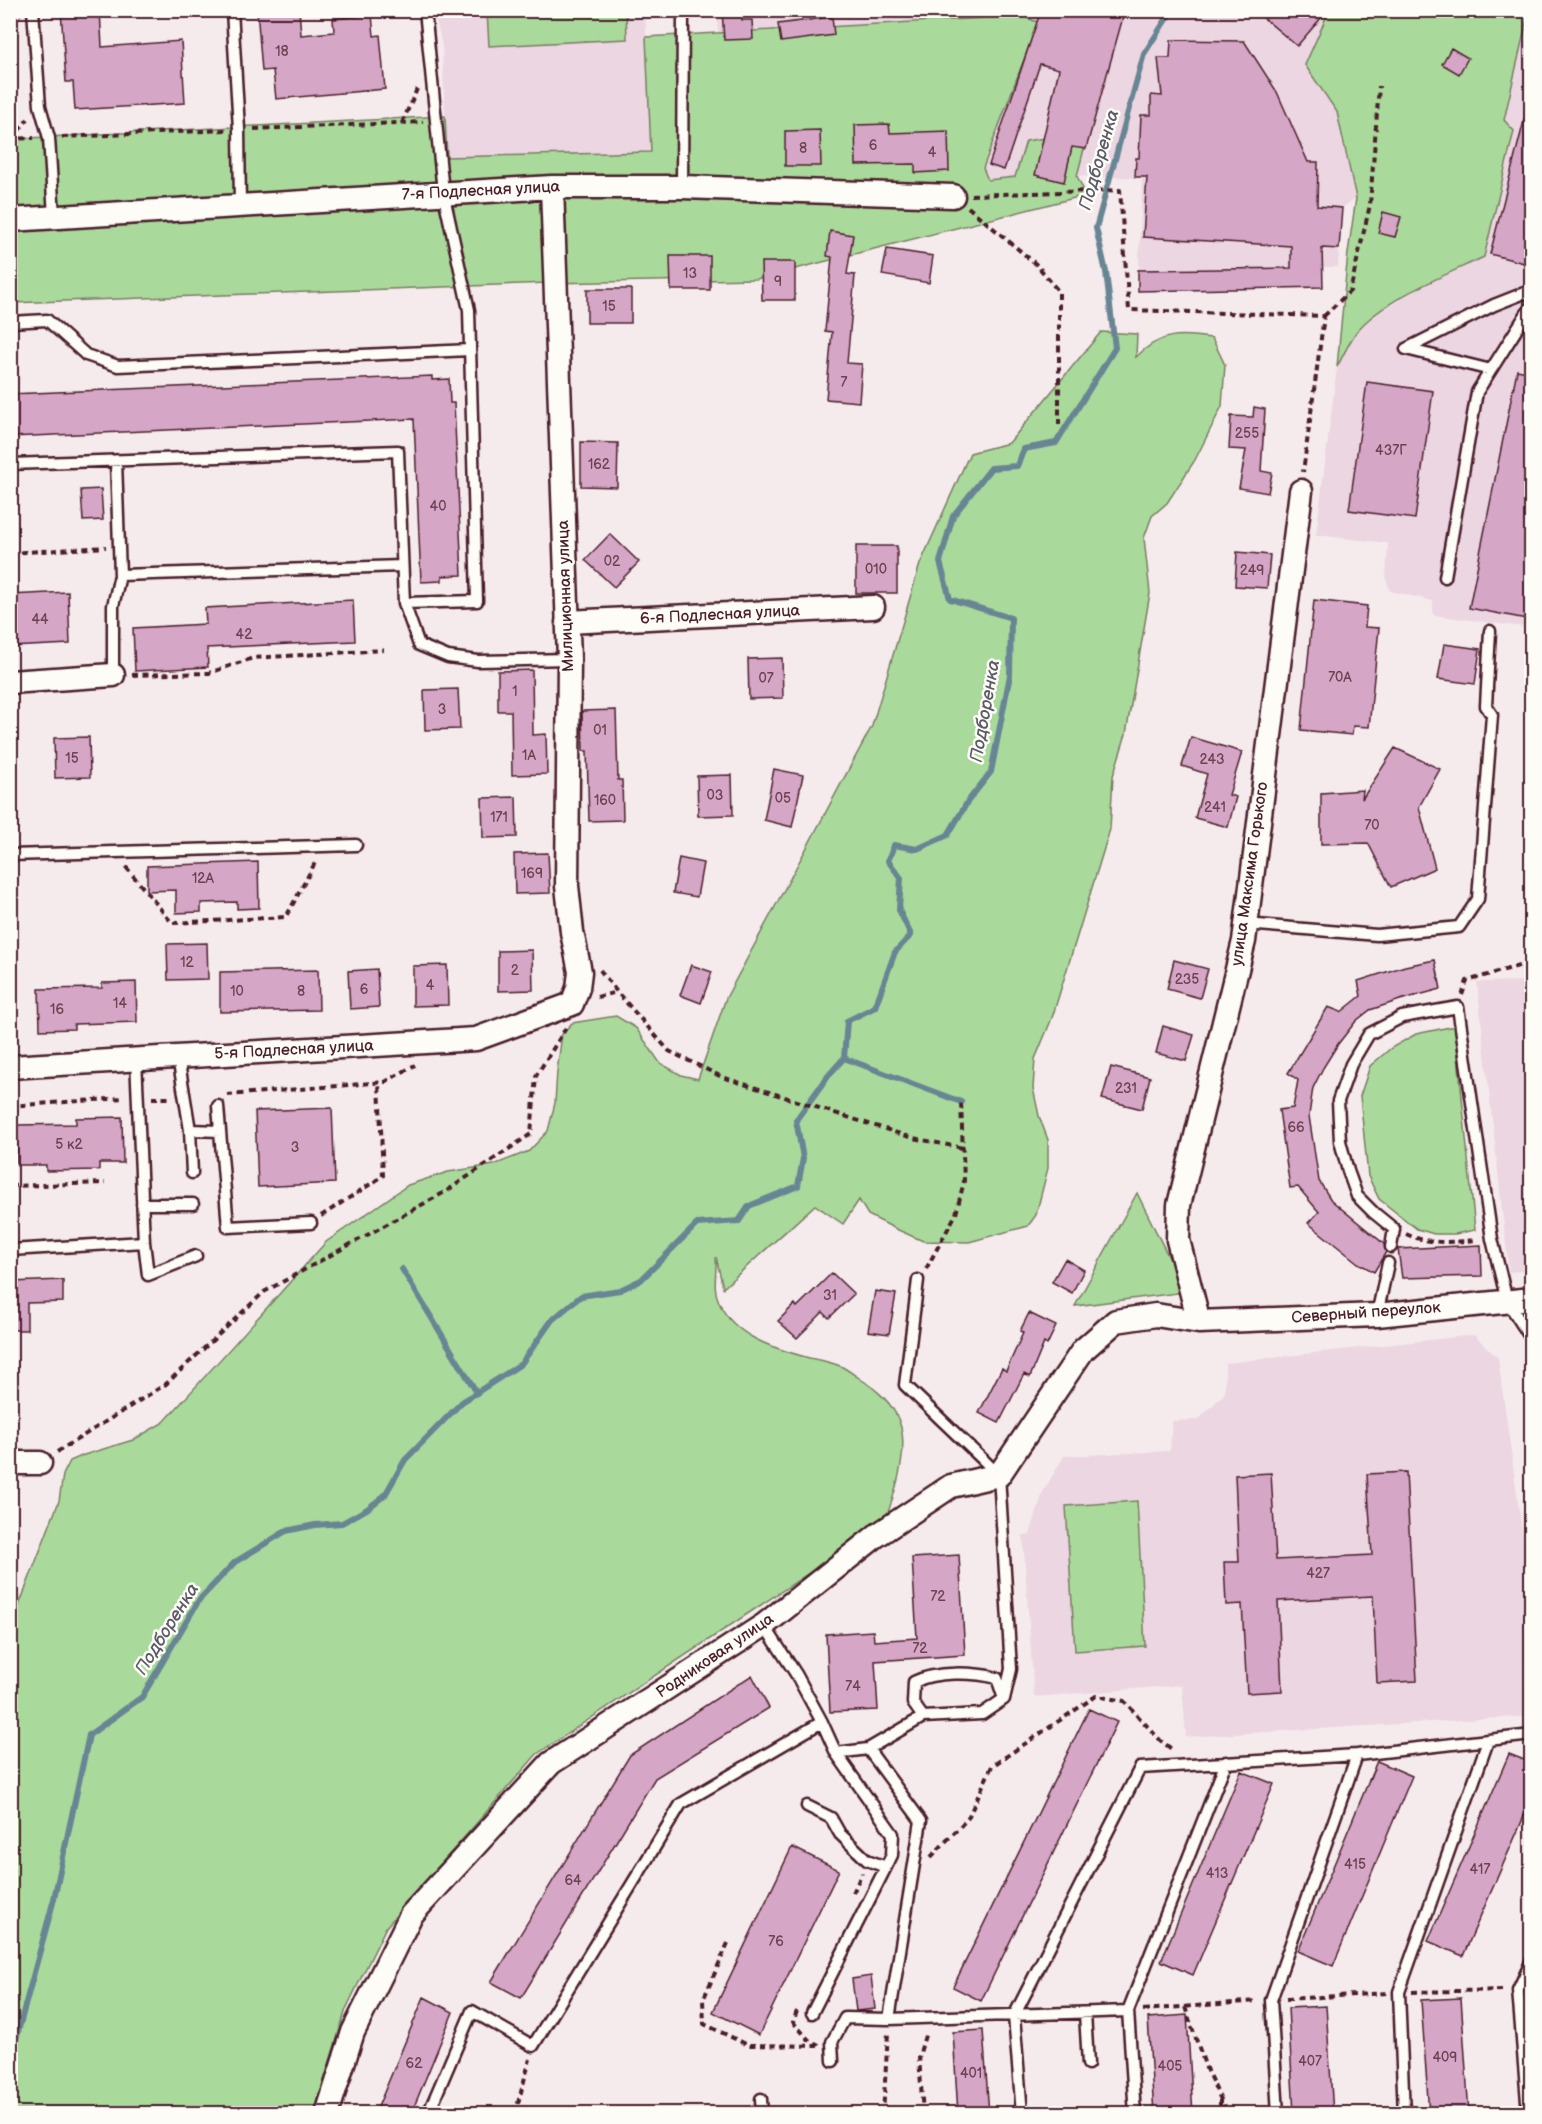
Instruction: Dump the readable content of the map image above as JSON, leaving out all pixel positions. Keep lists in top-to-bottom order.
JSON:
{
  "streets": {
    "street": [
      "7-я Подлесная улица",
      "Милиционная улица",
      "6-я Подлесная улица",
      "улица Максима Горького",
      "5-я Подлесная улица",
      "Северный переулок",
      "Родниковая улица"
    ]
  },
  "crossings": [
    ["7-я Подлесная улица", "Милиционная улица"],
    ["Милиционная улица", "6-я Подлесная улица"],
    ["Милиционная улица", "5-я Подлесная улица"],
    ["улица Максима Горького", "Северный переулок"]
  ],
  "water": ["Подборенка"],
  "house_numbers": [
    "18",
    "6",
    "8",
    "4",
    "13",
    "9",
    "15",
    "7",
    "255",
    "437Г",
    "162",
    "40",
    "02",
    "010",
    "249",
    "44",
    "42",
    "70А",
    "07",
    "1",
    "3",
    "01",
    "1А",
    "15",
    "243",
    "03",
    "05",
    "160",
    "241",
    "171",
    "70",
    "169",
    "12А",
    "12",
    "2",
    "235",
    "4",
    "6",
    "10",
    "8",
    "14",
    "16",
    "231",
    "66",
    "5 к2",
    "3",
    "31",
    "427",
    "72",
    "72",
    "74",
    "415",
    "417",
    "413",
    "64",
    "76",
    "409",
    "407",
    "62",
    "405",
    "401"
  ]
}
